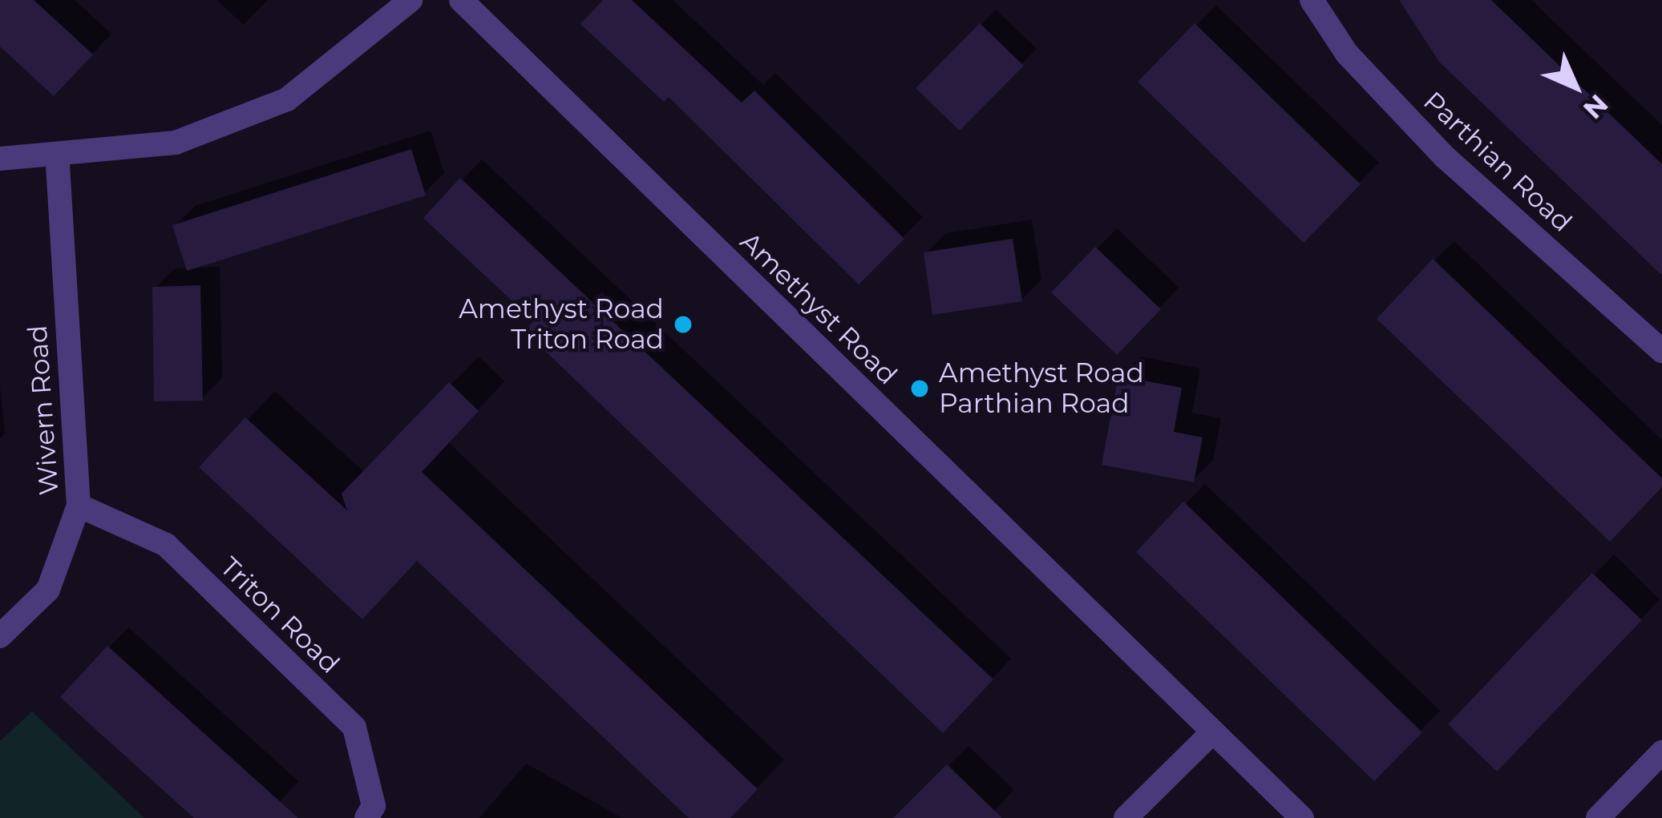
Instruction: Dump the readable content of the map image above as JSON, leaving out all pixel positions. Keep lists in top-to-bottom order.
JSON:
{
  "streets": {
    "street": [
      "Parthian Road",
      "Amethyst Road",
      "Wivern Road",
      "Triton Road"
    ]
  },
  "crossings": [
    ["Wivern Road", "Triton Road"]
  ],
  "places": ["Amethyst Road Triton Road", "Amethyst Road Parthian Road"],
  "north": "bottom right"
}
